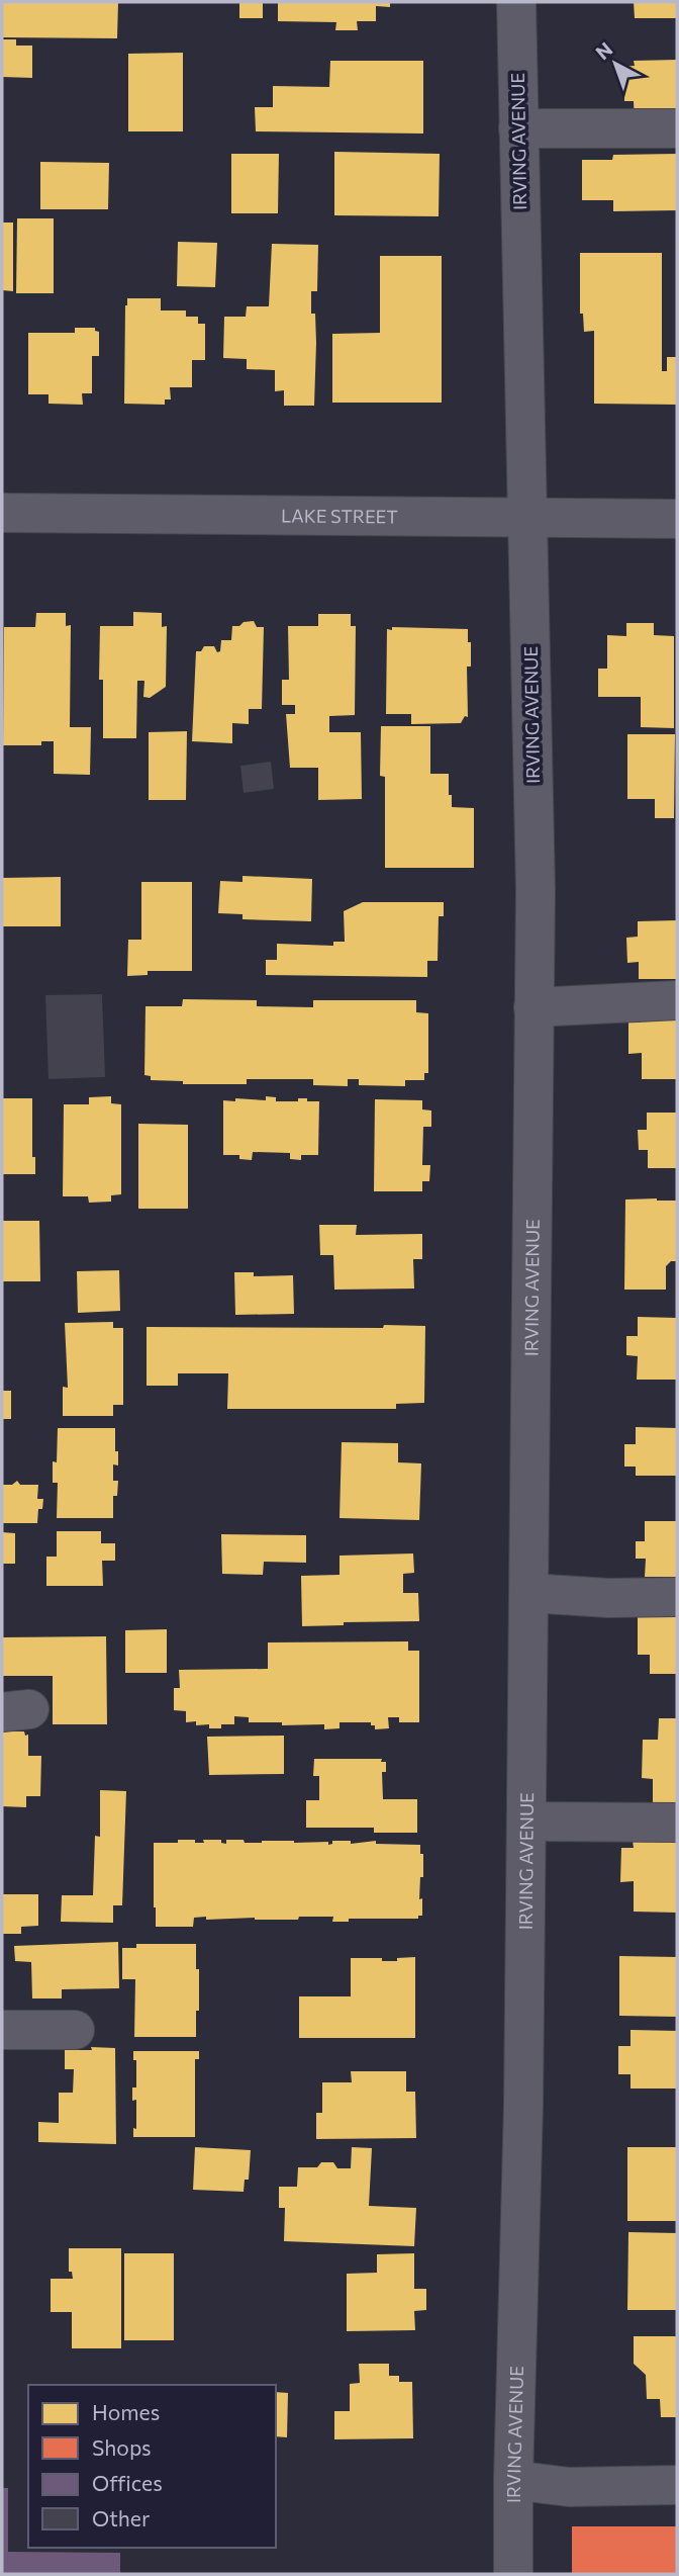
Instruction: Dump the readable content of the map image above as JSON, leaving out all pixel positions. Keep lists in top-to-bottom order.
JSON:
{
  "streets": {
    "street": ["IRVING AVENUE", "LAKE STREET"]
  },
  "crossings": [
    ["IRVING AVENUE", "LAKE STREET"]
  ],
  "legend": [
    "Homes",
    "Shops",
    "Offices",
    "Other"
  ],
  "north": "top left"
}
